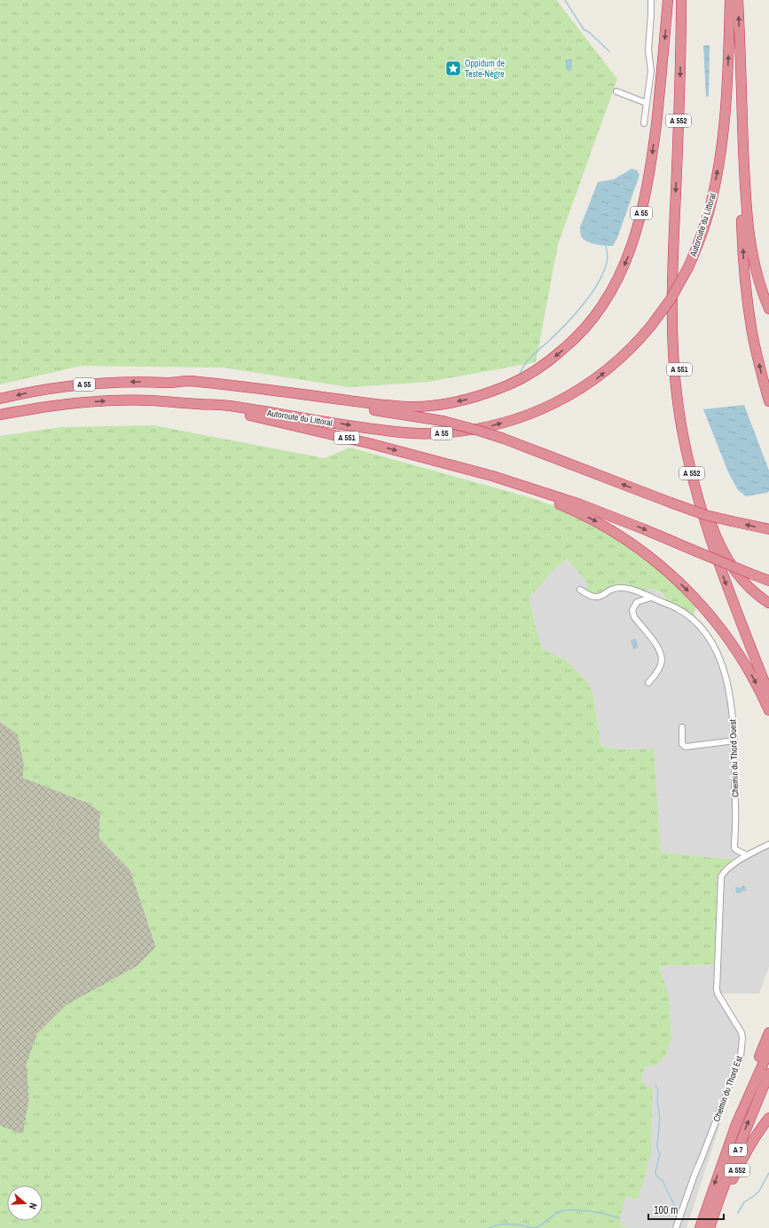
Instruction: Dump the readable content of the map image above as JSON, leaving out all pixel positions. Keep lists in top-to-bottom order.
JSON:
{
  "streets": {
    "highway": [
      "A 552",
      "A 55",
      "Autoroute du Littoral",
      "A 551",
      "A 7"
    ],
    "street": ["Chemin du Thord Ouest", "Chemin du Thord Est"]
  },
  "crossings": [
    ["A 552", "A 551"],
    ["Autoroute du Littoral", "A 551"],
    ["Chemin du Thord Ouest", "Chemin du Thord Est"]
  ],
  "one_way": ["Autoroute du Littoral"],
  "places": {
    "place": ["Oppidum de Teste-Nègre"]
  },
  "scale_bar": "100 m",
  "north": "right"
}
